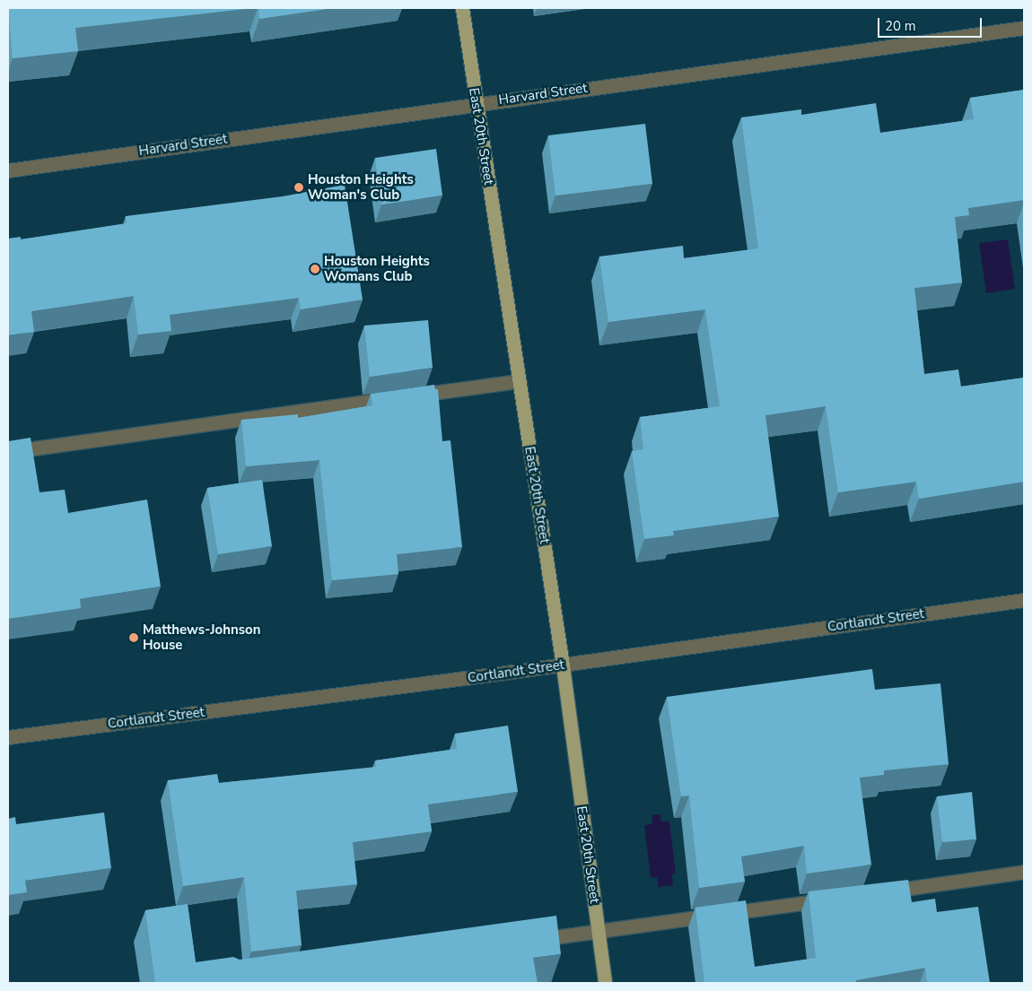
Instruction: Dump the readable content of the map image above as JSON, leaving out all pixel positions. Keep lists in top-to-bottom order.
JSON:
{
  "streets": {
    "main road": ["East 20th Street"],
    "street": ["Harvard Street", "Cortlandt Street"]
  },
  "crossings": [
    ["Harvard Street", "East 20th Street"],
    ["East 20th Street", "Cortlandt Street"]
  ],
  "places": ["Houston Heights Woman's Club", "Houston Heights Womans Club", "Matthews-Johnson House"],
  "scale_bar": "20 m"
}
